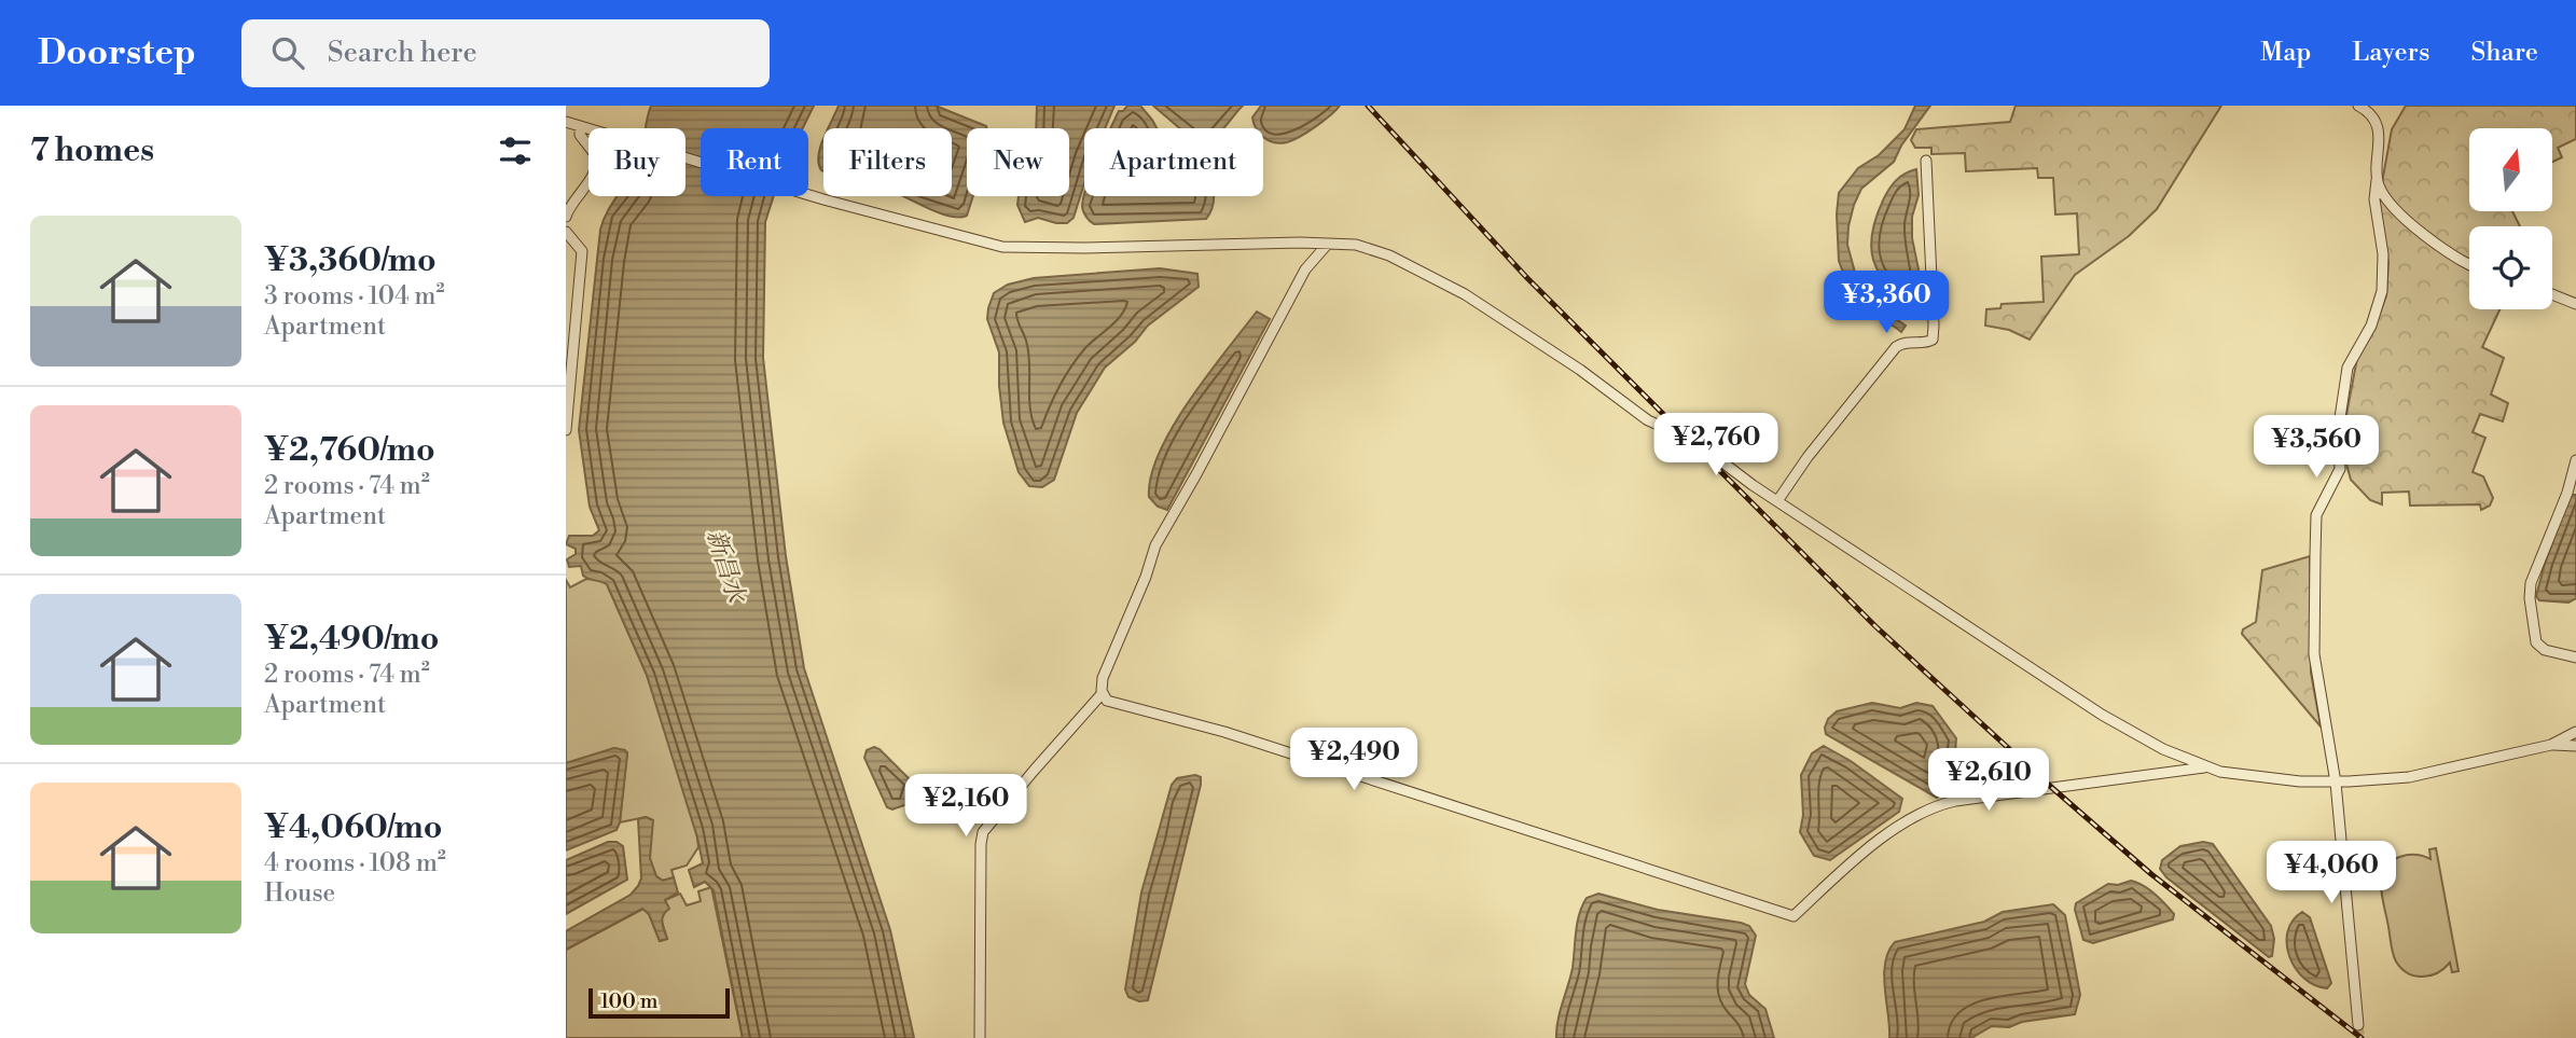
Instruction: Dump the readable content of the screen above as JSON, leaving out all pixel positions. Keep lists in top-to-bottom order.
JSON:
{
  "water": ["新昌水"],
  "scale_bar": "100 m",
  "north": "top",
  "page": {
    "header": "Doorstep",
    "search": "Search here",
    "nav": ["Map", "Layers", "Share"],
    "heading": "7 homes",
    "chip": [
      "Buy",
      "Rent",
      "Filters",
      "New",
      "Apartment"
    ],
    "list": [
      {
        "name": "¥3,360/mo",
        "note": "3 rooms · 104 m² · Apartment"
      },
      {
        "name": "¥2,760/mo",
        "note": "2 rooms · 74 m² · Apartment"
      },
      {
        "name": "¥2,490/mo",
        "note": "2 rooms · 74 m² · Apartment"
      },
      {
        "name": "¥4,060/mo",
        "note": "4 rooms · 108 m² · House"
      }
    ],
    "price": [
      "¥3,360",
      "¥2,760",
      "¥3,560",
      "¥2,490",
      "¥2,610",
      "¥2,160",
      "¥4,060"
    ],
    "scale": "100 m"
  }
}
